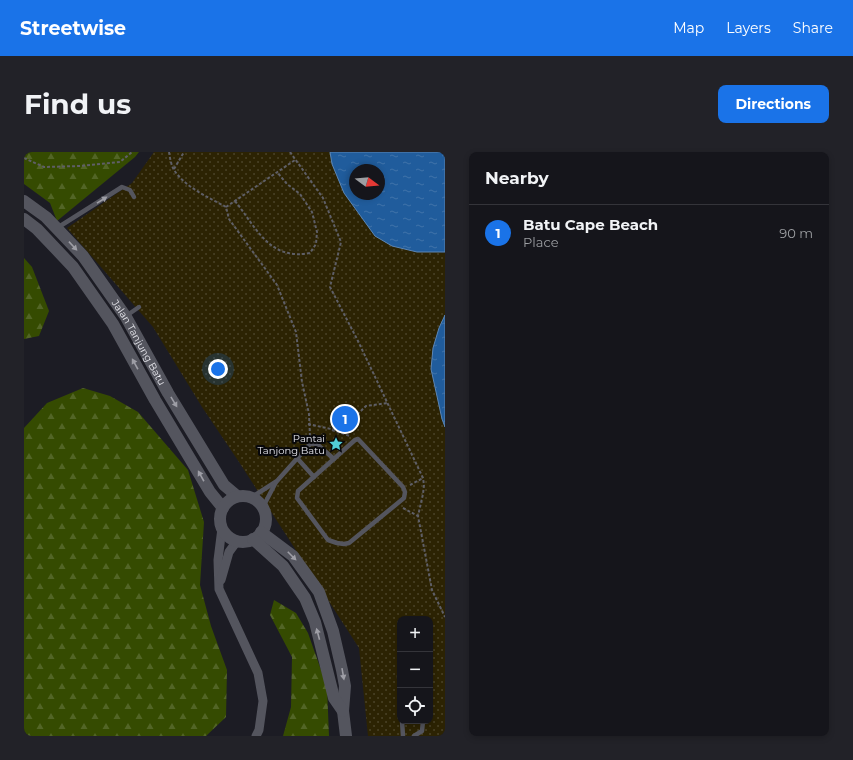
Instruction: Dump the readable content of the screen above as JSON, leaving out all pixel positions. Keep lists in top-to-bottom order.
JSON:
{
  "streets": {
    "street": ["Jalan Tanjung Batu"]
  },
  "places": {
    "place": ["Pantai Tanjong Batu"]
  },
  "north": "right",
  "page": {
    "header": "Streetwise",
    "nav": ["Map", "Layers", "Share"],
    "buttons": "Directions",
    "title": "Find us",
    "heading": "Nearby",
    "list": [
      {
        "mark": "1",
        "name": "Batu Cape Beach",
        "note": "Place",
        "value": "90 m"
      }
    ],
    "pins": "1",
    "map_buttons": ["+", "−"]
  }
}
